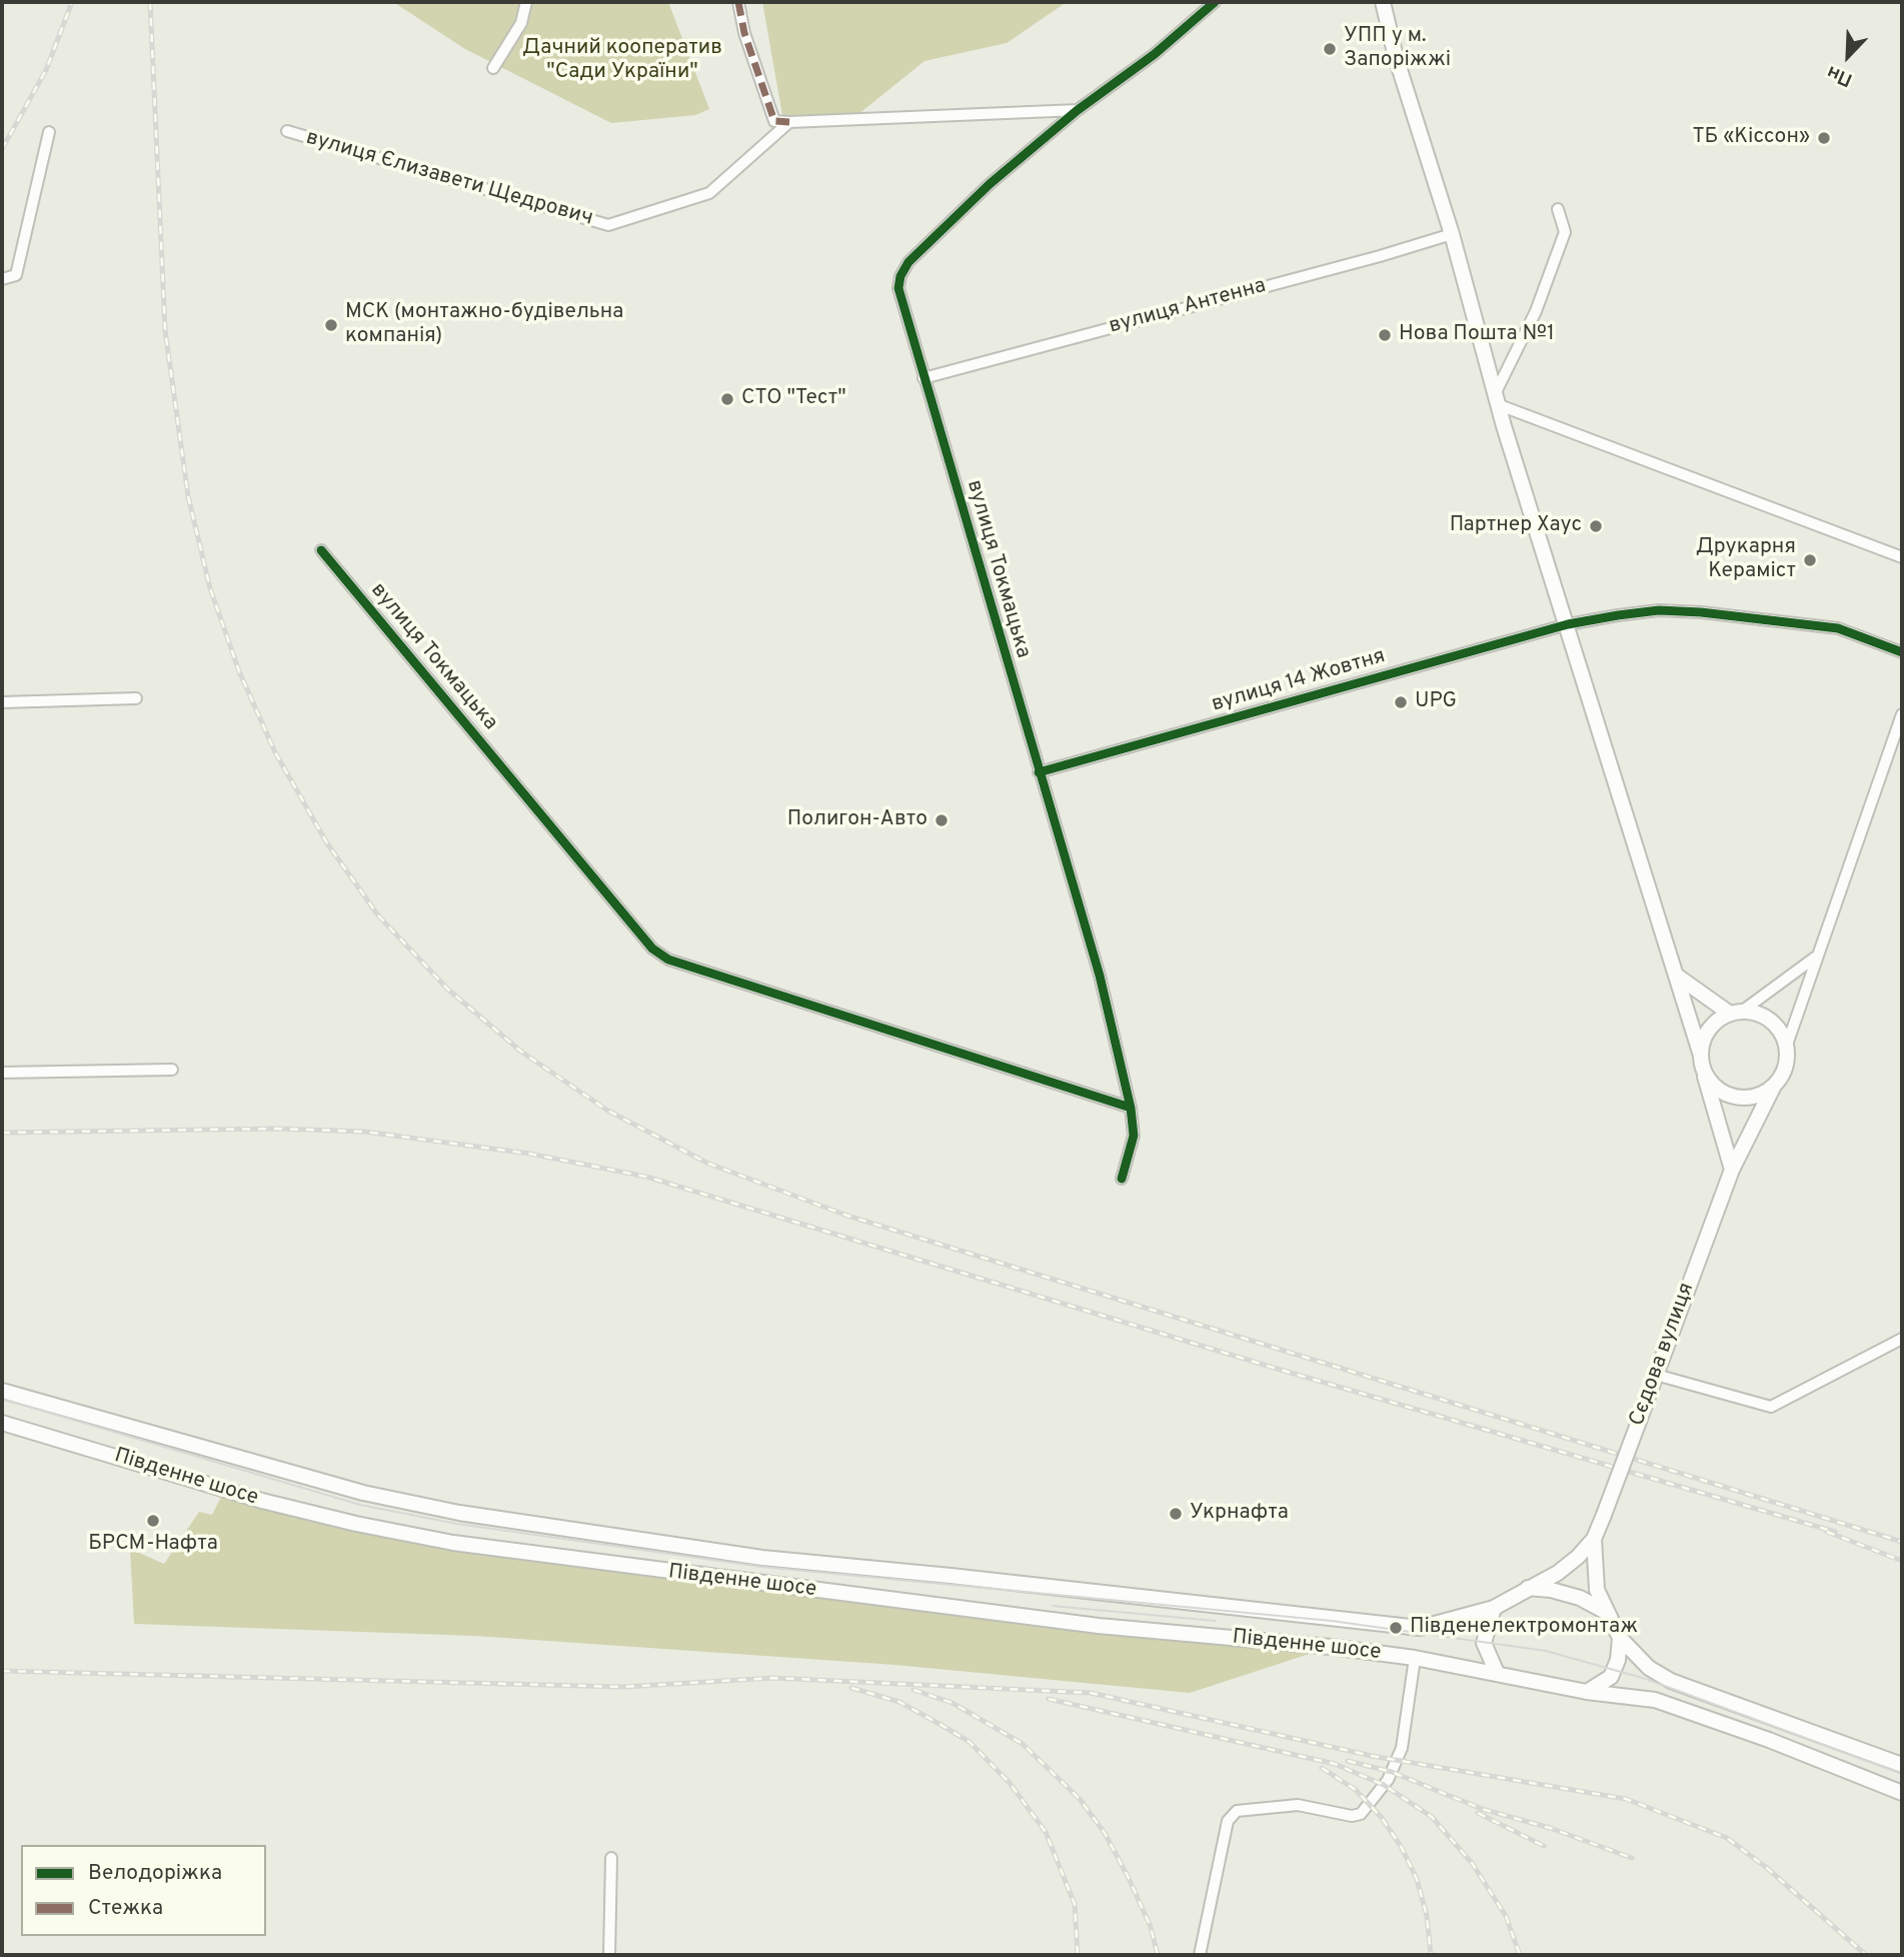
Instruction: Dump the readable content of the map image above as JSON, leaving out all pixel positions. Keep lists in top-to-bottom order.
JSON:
{
  "streets": {
    "main road": ["Сєдова вулиця", "Південне шосе"],
    "street": [
      "вулиця Єлизавети Щедрович",
      "вулиця Антенна",
      "вулиця Токмацька",
      "вулиця 14 Жовтня"
    ]
  },
  "crossings": [
    ["вулиця Антенна", "вулиця Токмацька"],
    ["вулиця Токмацька", "вулиця 14 Жовтня"],
    ["Сєдова вулиця", "Південне шосе"]
  ],
  "parks": ["Дачний кооператив \"Сади України\""],
  "places": [
    "УПП у м. Запоріжжі",
    "ТБ «Кіссон»",
    "МСК (монтажно-будівельна компанія)",
    "Нова Пошта №1",
    "СТО \"Тест\"",
    "Партнер Хаус",
    "Друкарня Кераміст",
    "UPG",
    "Полигон-Авто",
    "Укрнафта",
    "БРСМ-Нафта",
    "Південелектромонтаж"
  ],
  "legend": ["Велодоріжка", "Стежка"],
  "north": "bottom left"
}
